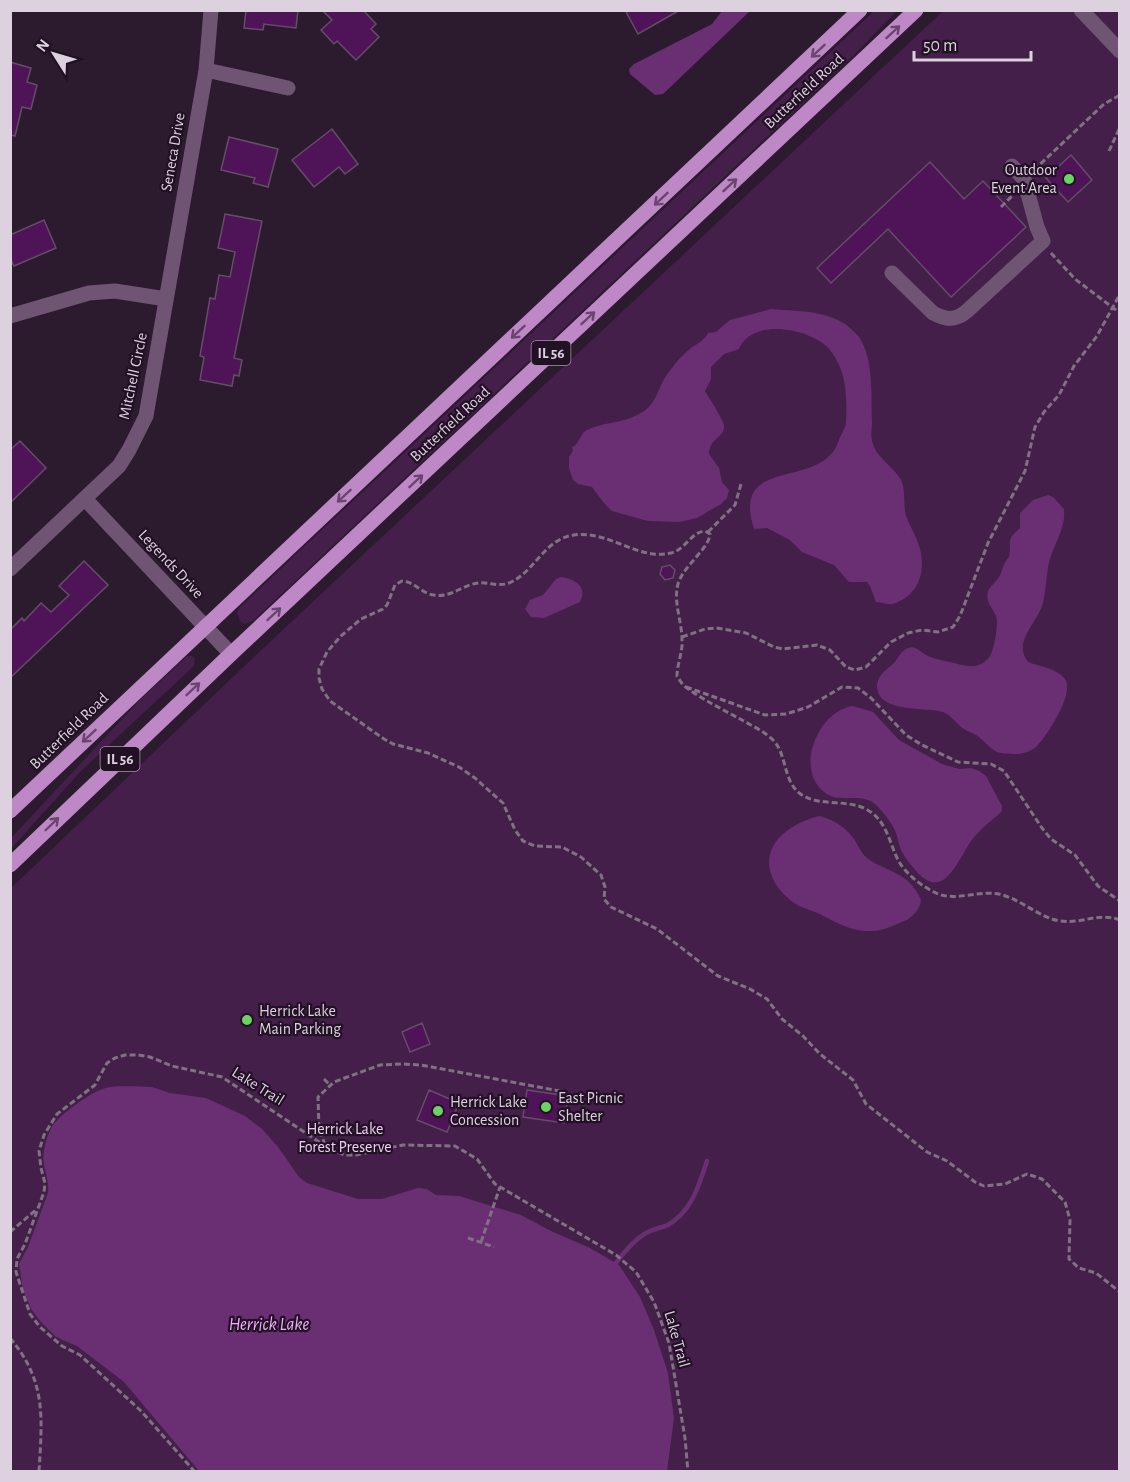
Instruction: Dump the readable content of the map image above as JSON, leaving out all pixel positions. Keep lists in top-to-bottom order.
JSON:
{
  "streets": {
    "main road": ["Butterfield Road", "IL 56"],
    "street": ["Seneca Drive", "Mitchell Circle", "Legends Drive"],
    "path": ["Lake Trail"]
  },
  "crossings": [
    ["Butterfield Road", "Legends Drive"],
    ["Seneca Drive", "Mitchell Circle"],
    ["Mitchell Circle", "Legends Drive"]
  ],
  "water": ["Herrick Lake"],
  "parks": ["Herrick Lake Forest Preserve"],
  "places": [
    "Outdoor Event Area",
    "Herrick Lake Main Parking",
    "East Picnic Shelter",
    "Herrick Lake Concession"
  ],
  "scale_bar": "50 m",
  "north": "top left"
}
